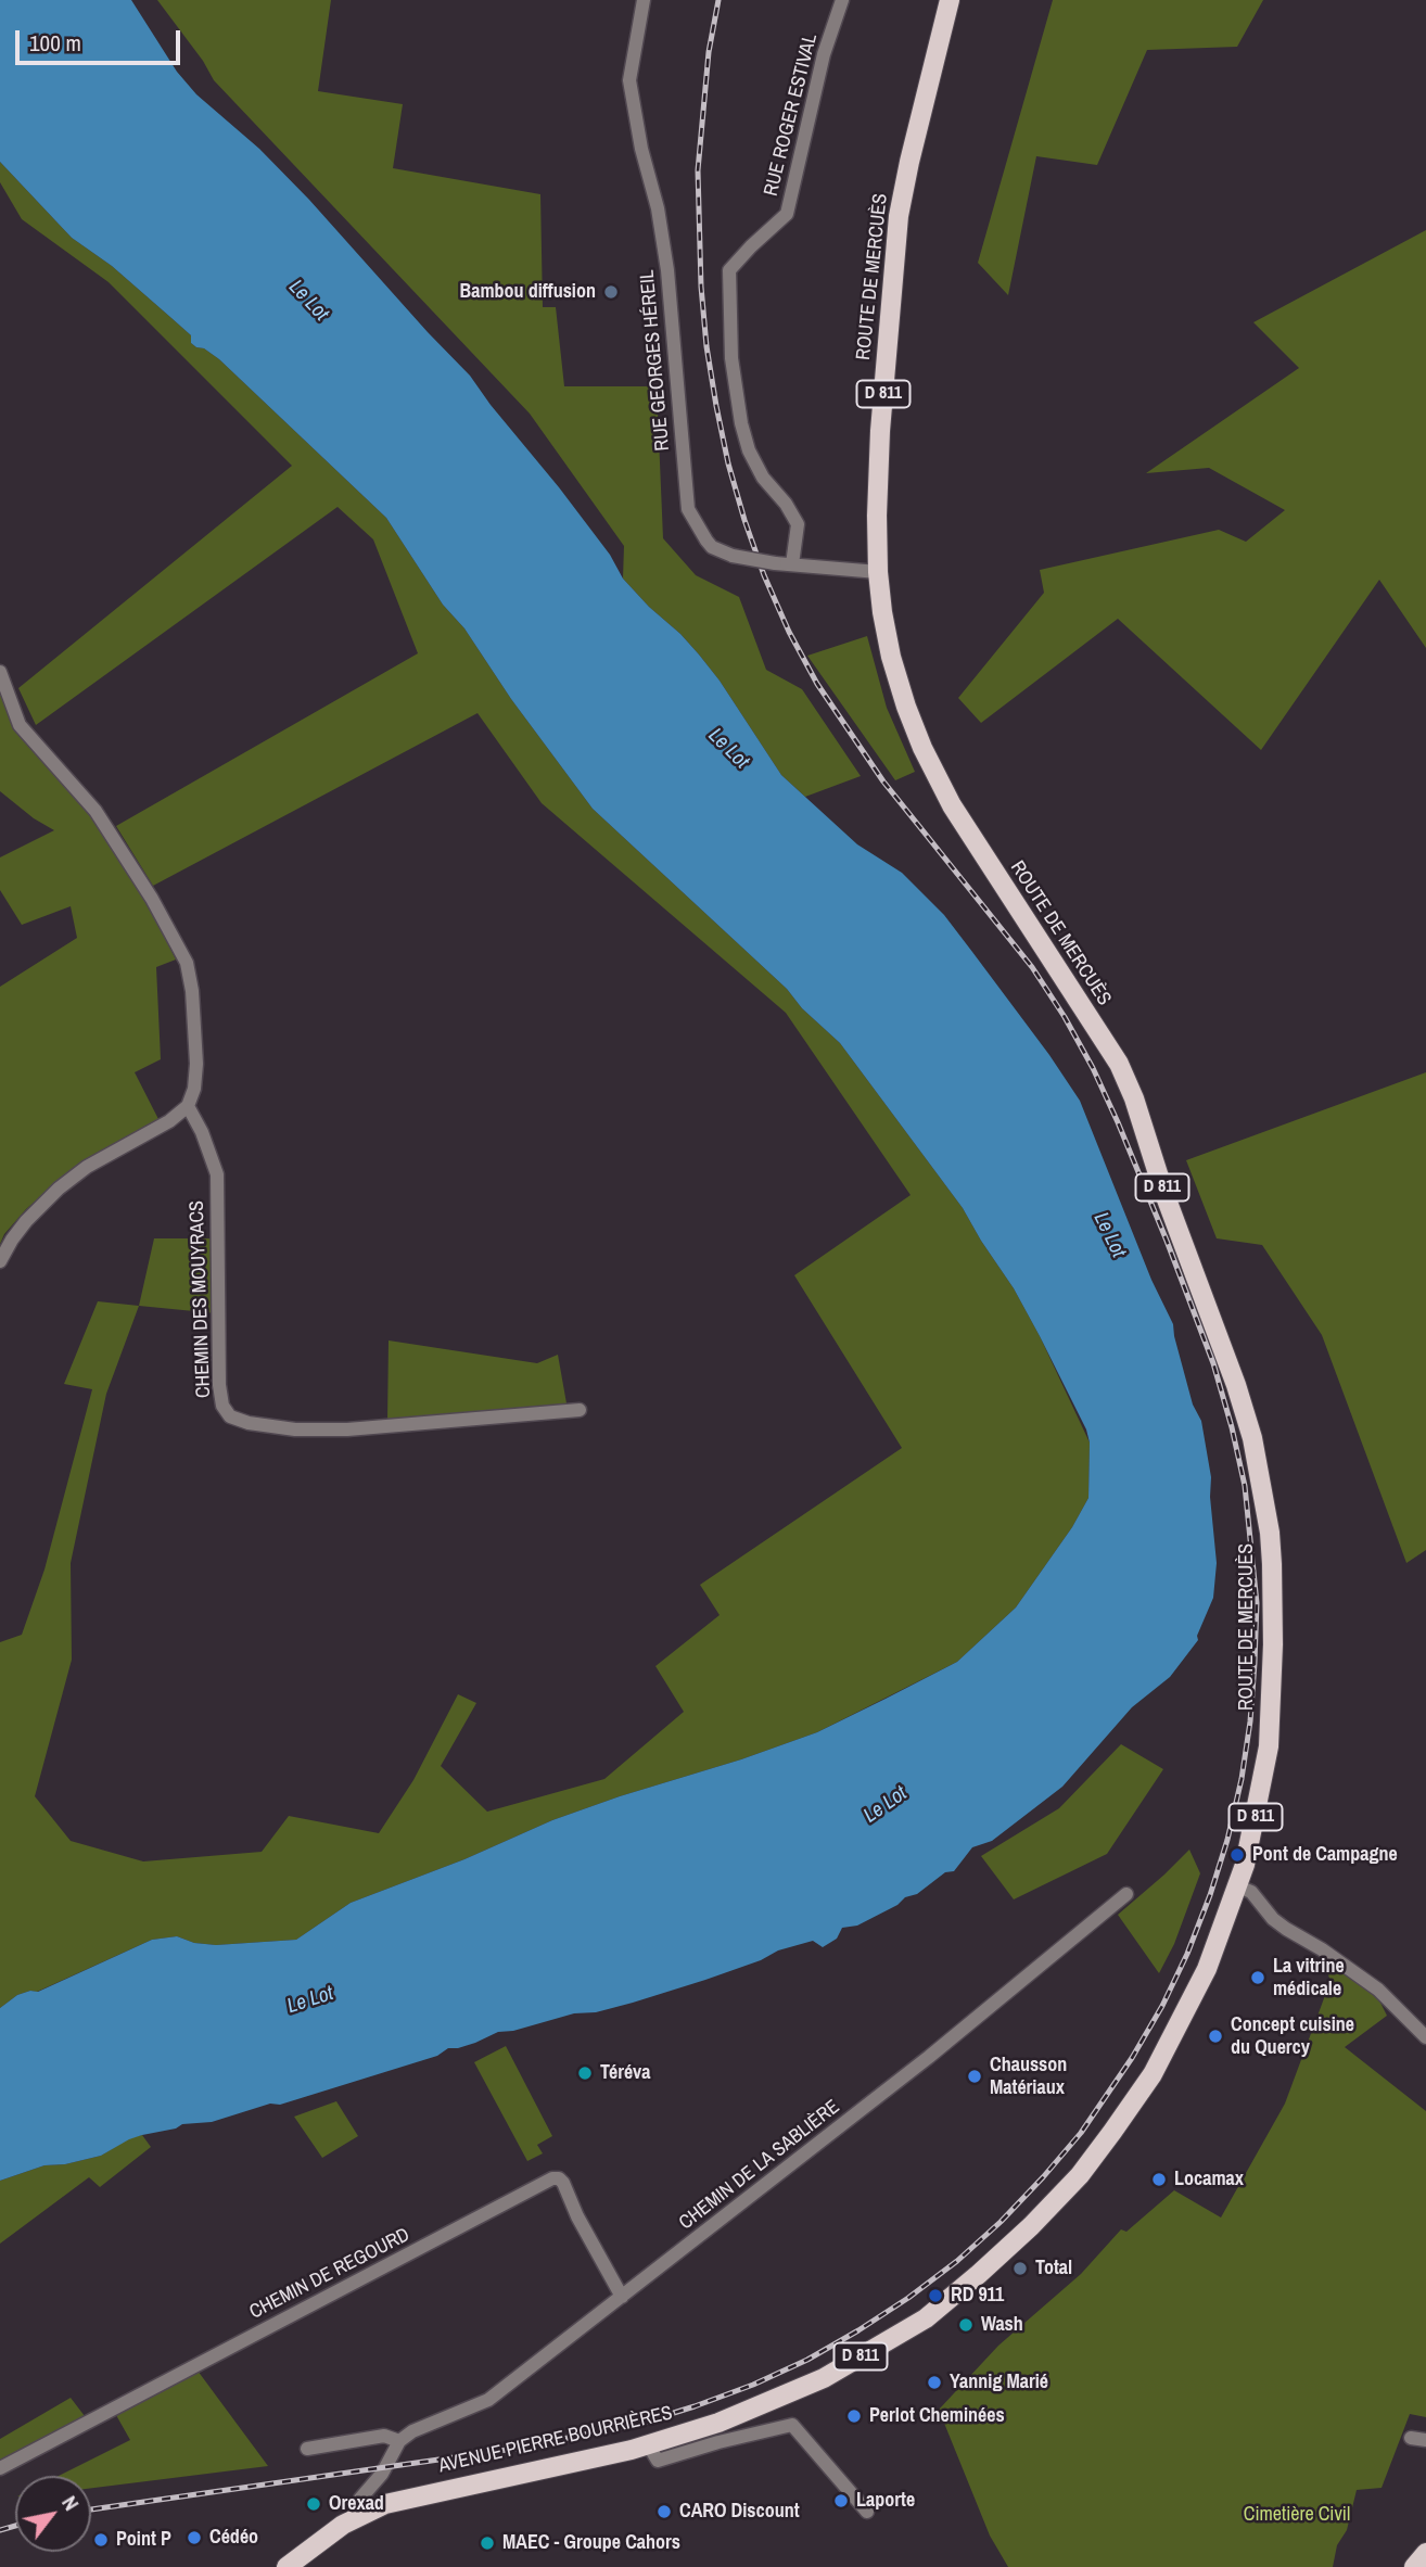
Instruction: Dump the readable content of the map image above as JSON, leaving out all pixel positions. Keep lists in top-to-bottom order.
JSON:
{
  "streets": {
    "main road": ["ROUTE DE MERCUÈS", "D 811", "AVENUE PIERRE BOURRIÈRES"],
    "street": [
      "RUE ROGER ESTIVAL",
      "RUE GEORGES HÉREIL",
      "CHEMIN DES MOUYRACS",
      "CHEMIN DE LA SABLIÈRE",
      "CHEMIN DE REGOURD"
    ]
  },
  "crossings": [
    ["RUE ROGER ESTIVAL", "RUE GEORGES HÉREIL"],
    ["ROUTE DE MERCUÈS", "RUE GEORGES HÉREIL"],
    ["ROUTE DE MERCUÈS", "AVENUE PIERRE BOURRIÈRES"],
    ["CHEMIN DE LA SABLIÈRE", "CHEMIN DE REGOURD"]
  ],
  "water": ["Le Lot"],
  "parks": ["Cimetière Civil"],
  "places": [
    "Bambou diffusion",
    "Pont de Campagne",
    "La vitrine médicale",
    "Concept cuisine du Quercy",
    "Téréva",
    "Chausson Matériaux",
    "Locamax",
    "Total",
    "RD 911",
    "Wash",
    "Yannig Marié",
    "Perlot Cheminées",
    "Laporte",
    "Orexad",
    "CARO Discount",
    "Cédéo",
    "Point P",
    "MAEC - Groupe Cahors"
  ],
  "scale_bar": "100 m",
  "north": "top right"
}
